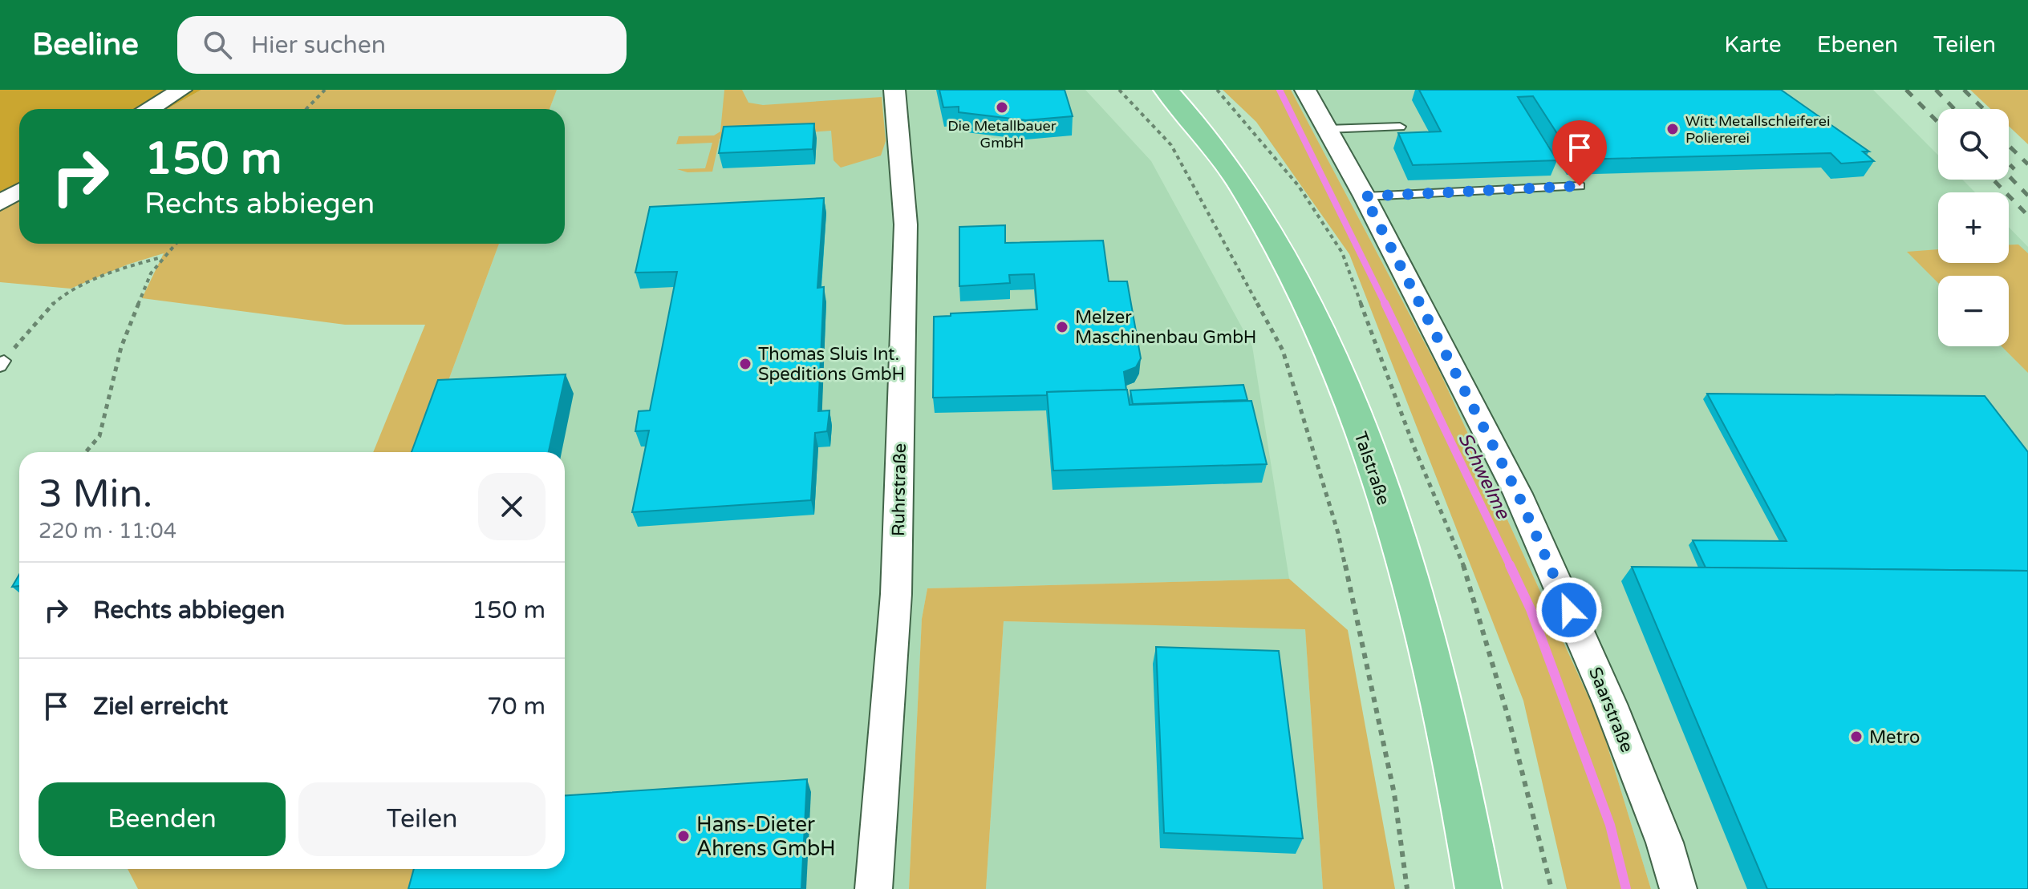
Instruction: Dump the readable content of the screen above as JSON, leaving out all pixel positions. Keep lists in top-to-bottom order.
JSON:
{
  "streets": {
    "main road": ["Talstraße"],
    "street": ["Ruhrstraße", "Saarstraße"]
  },
  "water": ["Schwelme"],
  "places": [
    "Die Metallbauer GmbH",
    "Witt Metallschleiferei Poliererei",
    "Melzer Maschinenbau GmbH",
    "Thomas Sluis Int. Speditions GmbH",
    "Metro",
    "Hans-Dieter Ahrens GmbH"
  ],
  "page": {
    "header": "Beeline",
    "search": "Hier suchen",
    "nav": ["Karte", "Ebenen", "Teilen"],
    "map_buttons": ["+", "−"],
    "turn": ["150 m", "Rechts abbiegen"],
    "heading": ["3 Min.", "220 m · 11:04"],
    "list": [
      {
        "name": "Rechts abbiegen",
        "value": "150 m"
      },
      {
        "name": "Ziel erreicht",
        "value": "70 m"
      }
    ],
    "buttons": ["Beenden", "Teilen"]
  }
}
